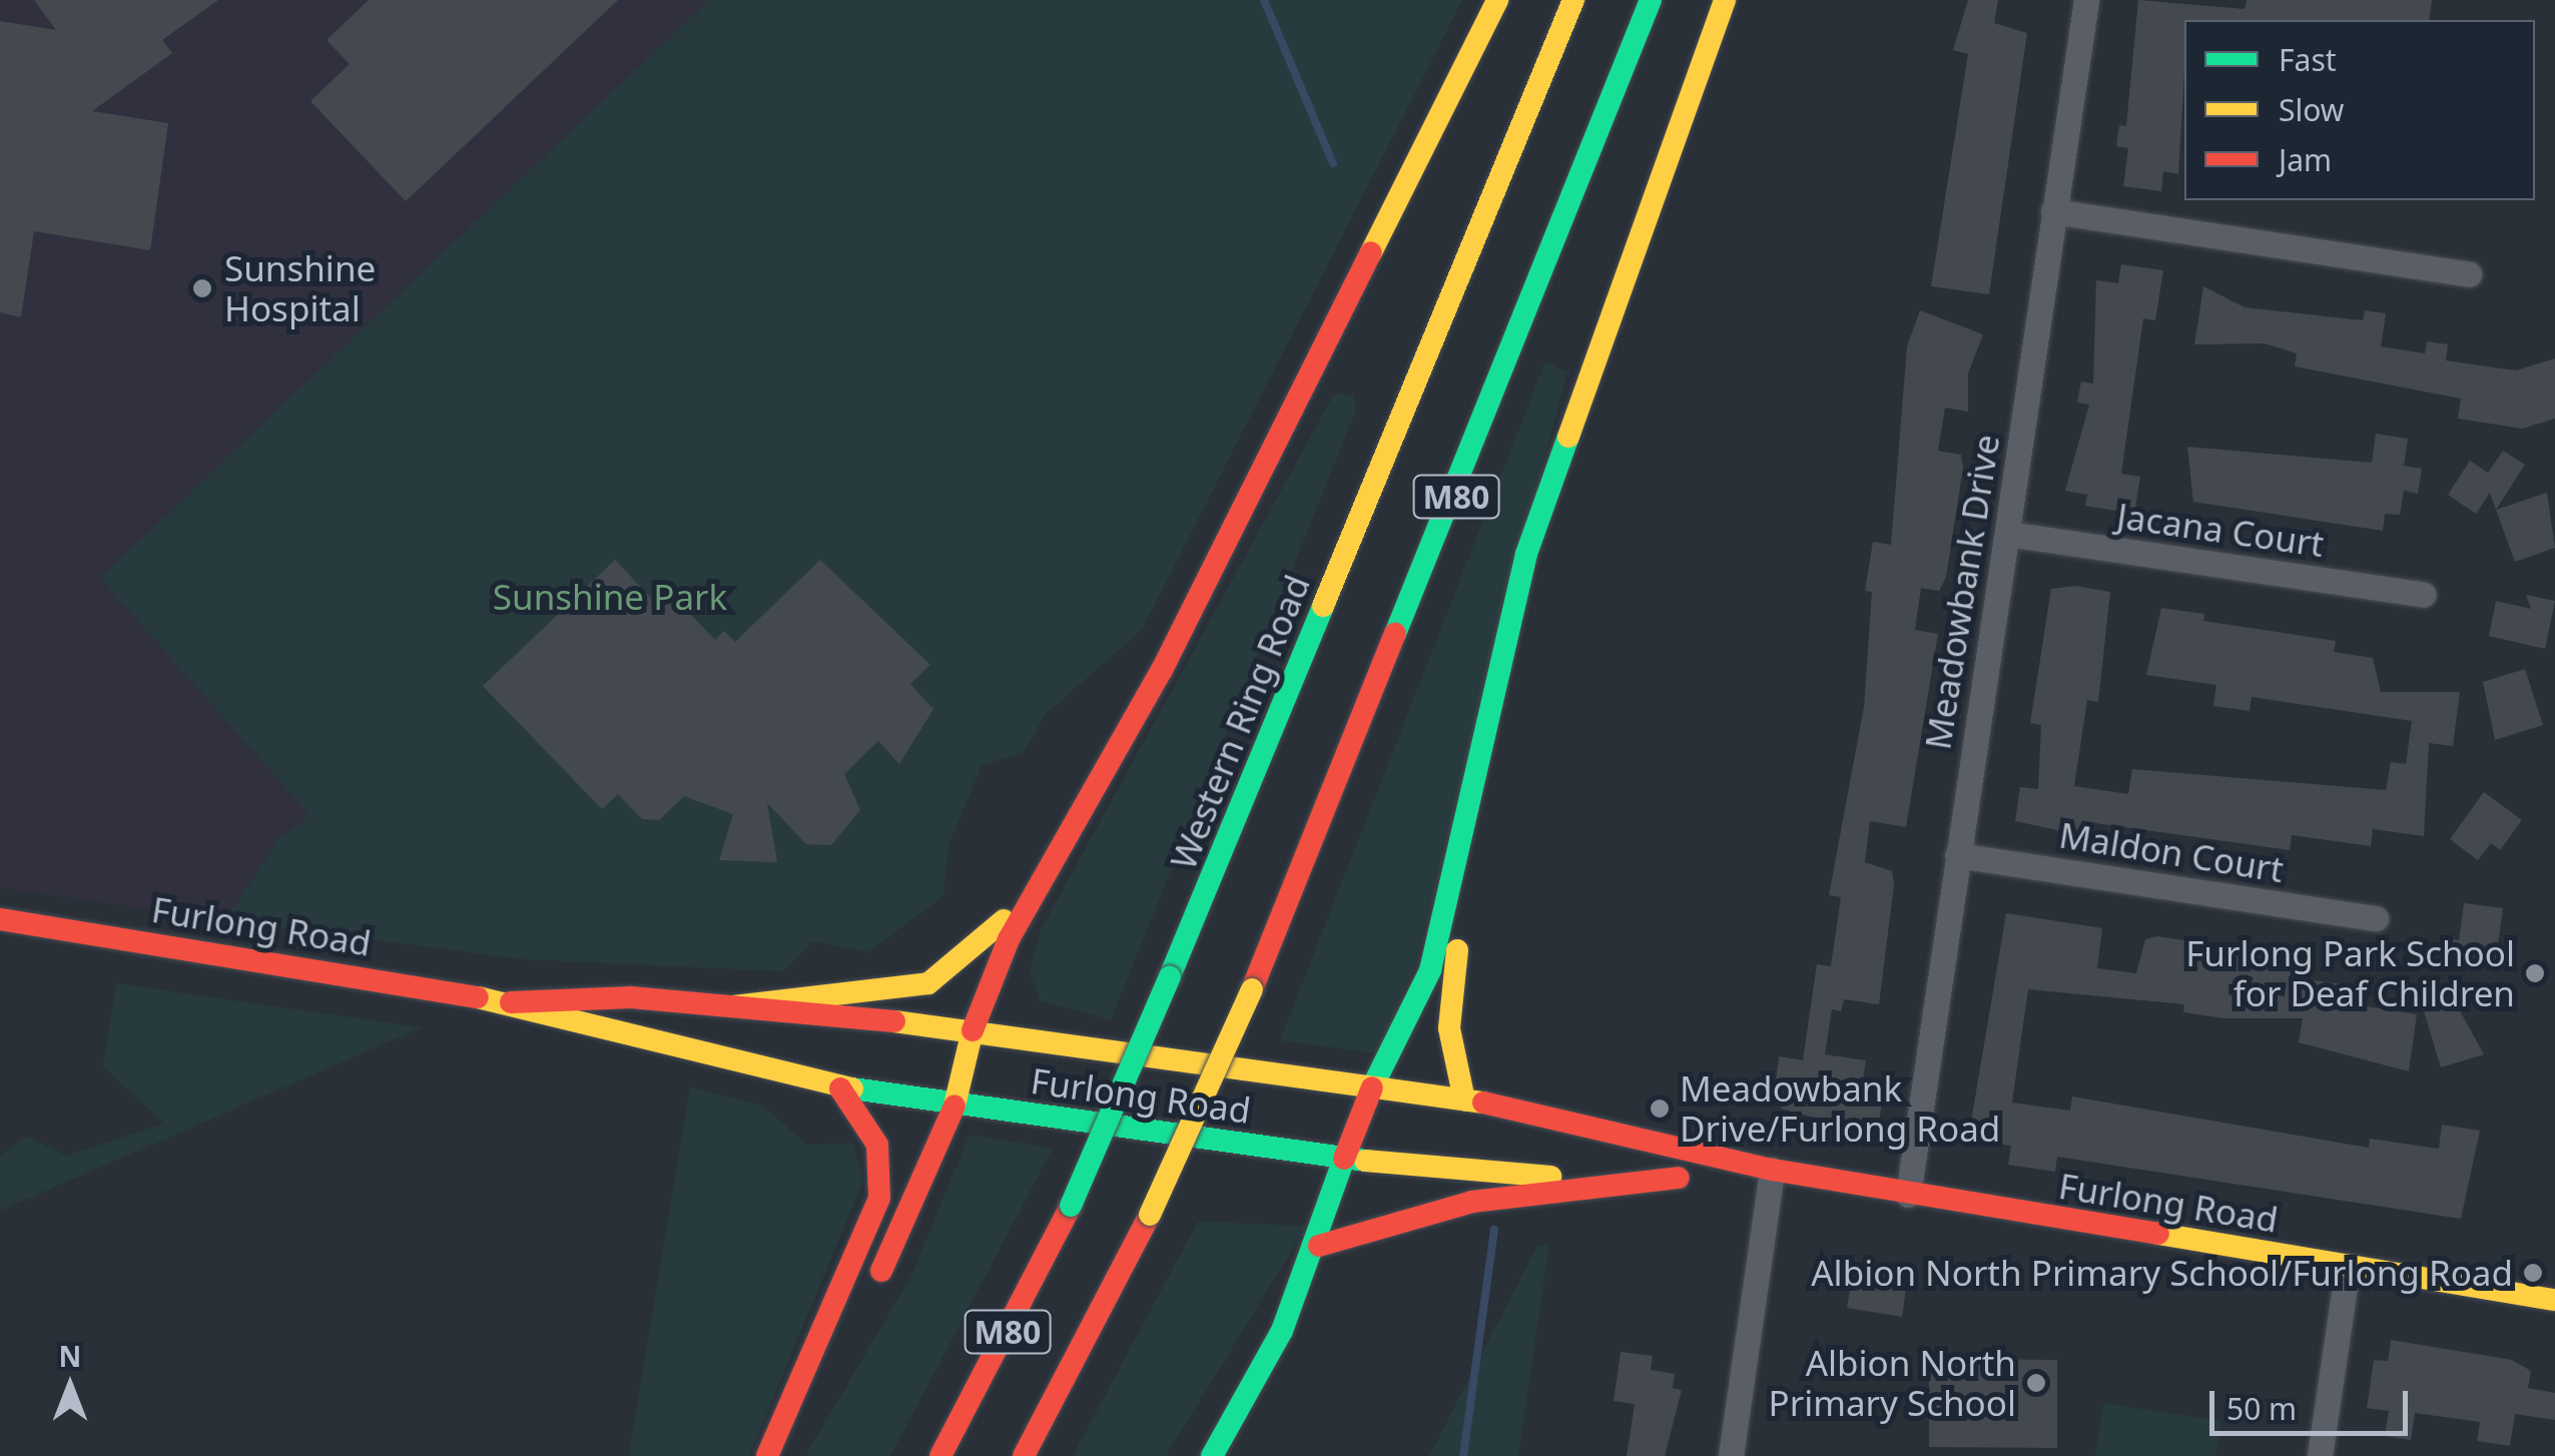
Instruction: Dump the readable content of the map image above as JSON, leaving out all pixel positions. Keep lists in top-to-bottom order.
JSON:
{
  "streets": {
    "main road": ["M80", "Western Ring Road", "Furlong Road"],
    "street": ["Jacana Court", "Meadowbank Drive", "Maldon Court"]
  },
  "crossings": [
    ["Jacana Court", "Meadowbank Drive"],
    ["Meadowbank Drive", "Maldon Court"],
    ["Meadowbank Drive", "Furlong Road"]
  ],
  "parks": ["Sunshine Park"],
  "places": [
    "Sunshine Hospital",
    "Furlong Park School for Deaf Children",
    "Meadowbank Drive/Furlong Road",
    "Albion North Primary School/Furlong Road",
    "Albion North Primary School"
  ],
  "legend": ["Fast", "Slow", "Jam"],
  "scale_bar": "50 m",
  "north": "top"
}
